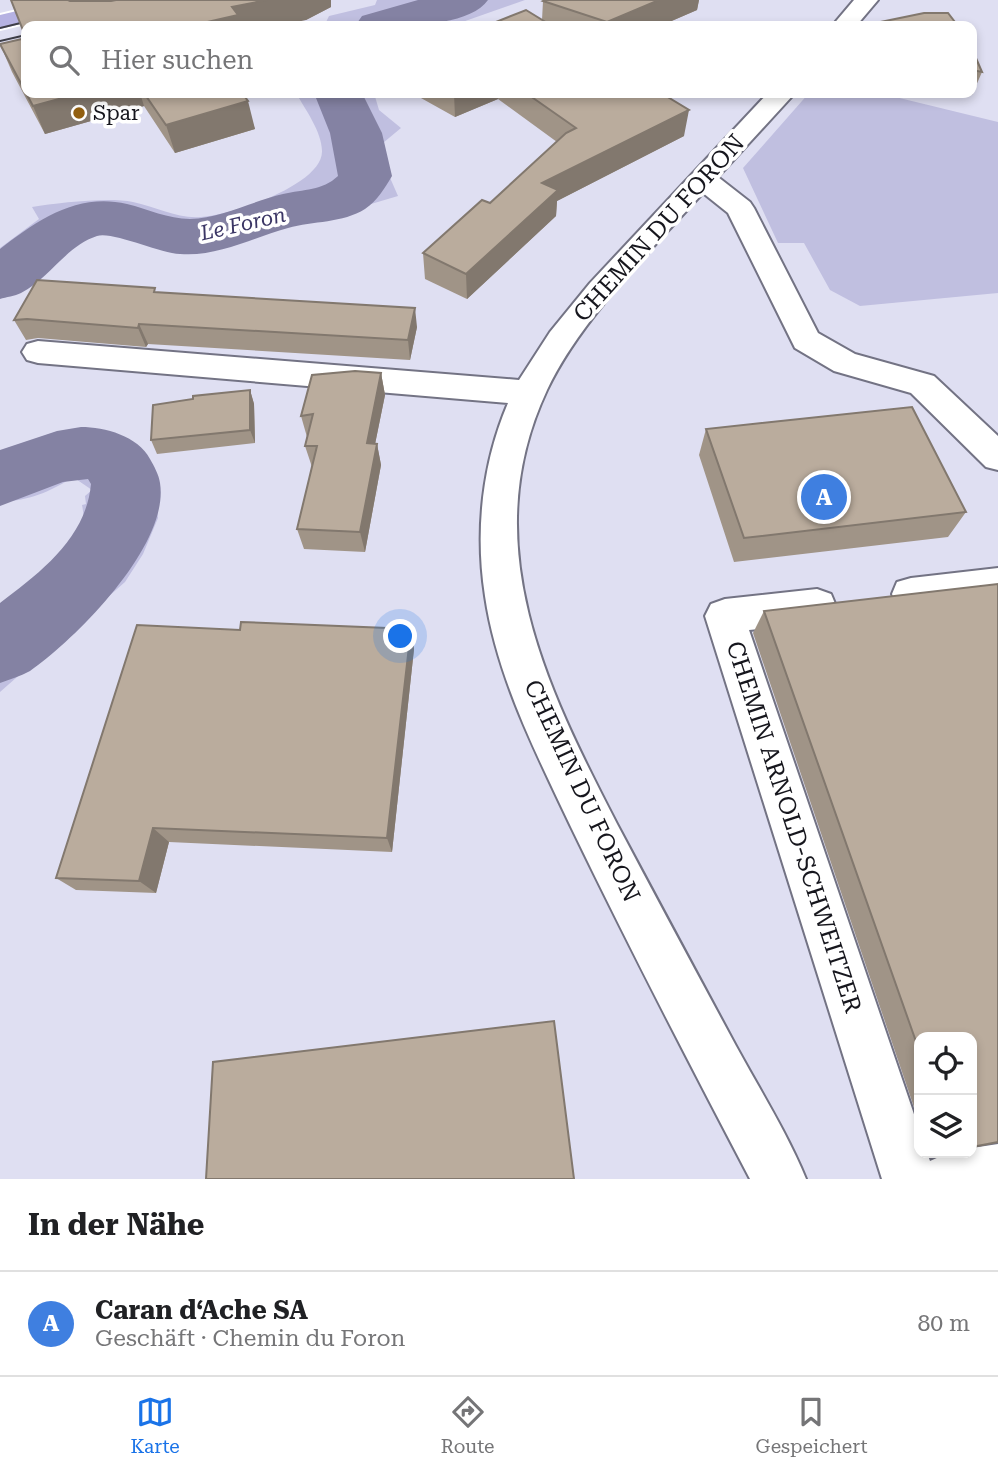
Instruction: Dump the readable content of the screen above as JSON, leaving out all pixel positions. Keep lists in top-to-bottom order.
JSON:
{
  "streets": {
    "street": ["CHEMIN DU FORON", "CHEMIN ARNOLD-SCHWEITZER"]
  },
  "water": ["Le Foron"],
  "places": ["Spar"],
  "page": {
    "search": "Hier suchen",
    "pins": "A",
    "heading": "In der Nähe",
    "list": [
      {
        "mark": "A",
        "name": "Caran d‘Ache SA",
        "note": "Geschäft · Chemin du Foron",
        "value": "80 m"
      }
    ],
    "nav": ["Karte", "Route", "Gespeichert"]
  }
}
